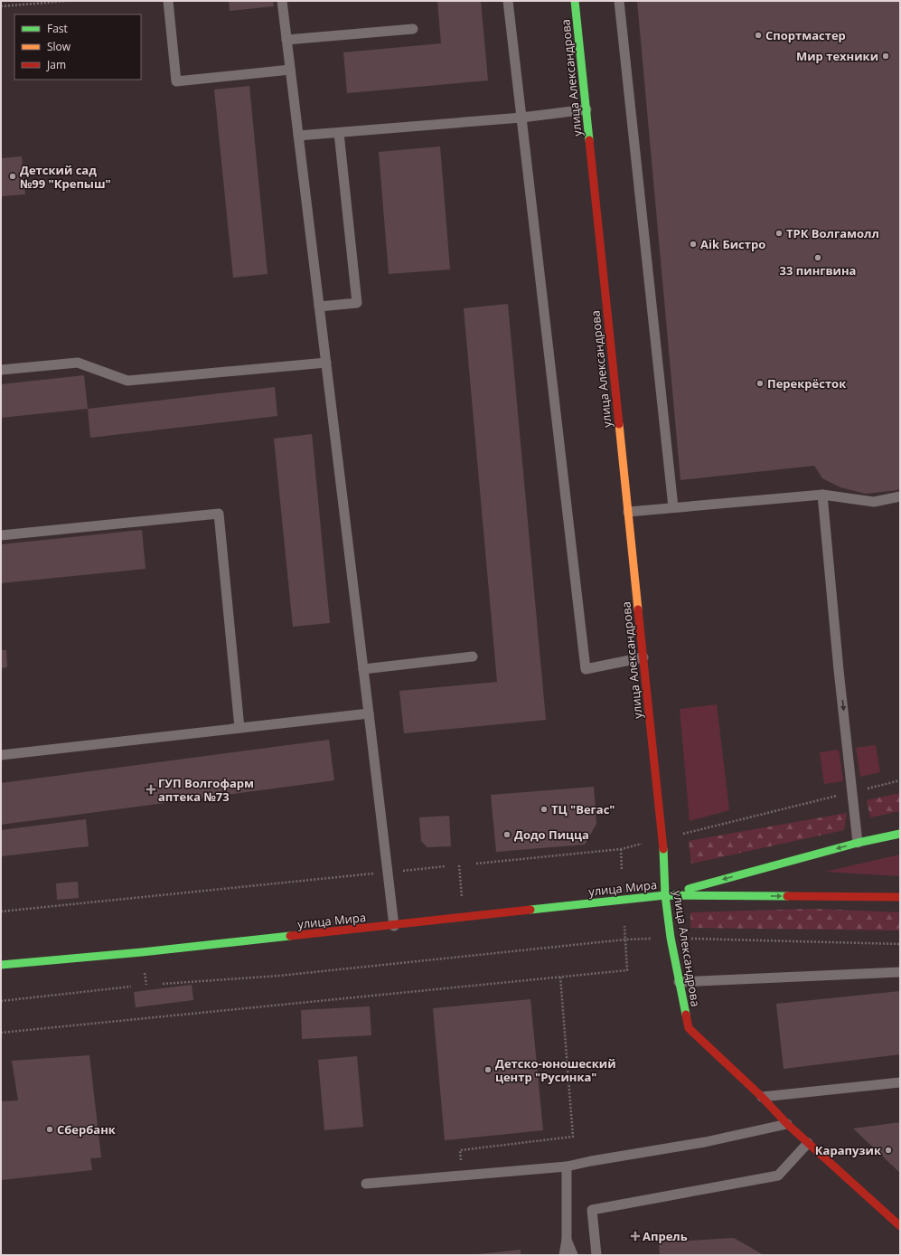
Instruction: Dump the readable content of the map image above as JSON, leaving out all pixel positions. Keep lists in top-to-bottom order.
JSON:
{
  "streets": {
    "street": ["улица Александрова", "улица Мира"]
  },
  "crossings": [
    ["улица Александрова", "улица Мира"]
  ],
  "places": {
    "other": [
      "Спортмастер",
      "Мир техники",
      "Детский сад №99 \"Крепыш\"",
      "ТРК Волгамолл",
      "Aik Бистро",
      "33 пингвина",
      "Перекрёсток",
      "ТЦ \"Вегас\"",
      "Додо Пицца",
      "Детско-юношеский центр \"Русинка\"",
      "Сбербанк",
      "Карапузик"
    ],
    "health": ["ГУП Волгофарм аптека №73", "Апрель"]
  },
  "legend": ["Fast", "Slow", "Jam"]
}
